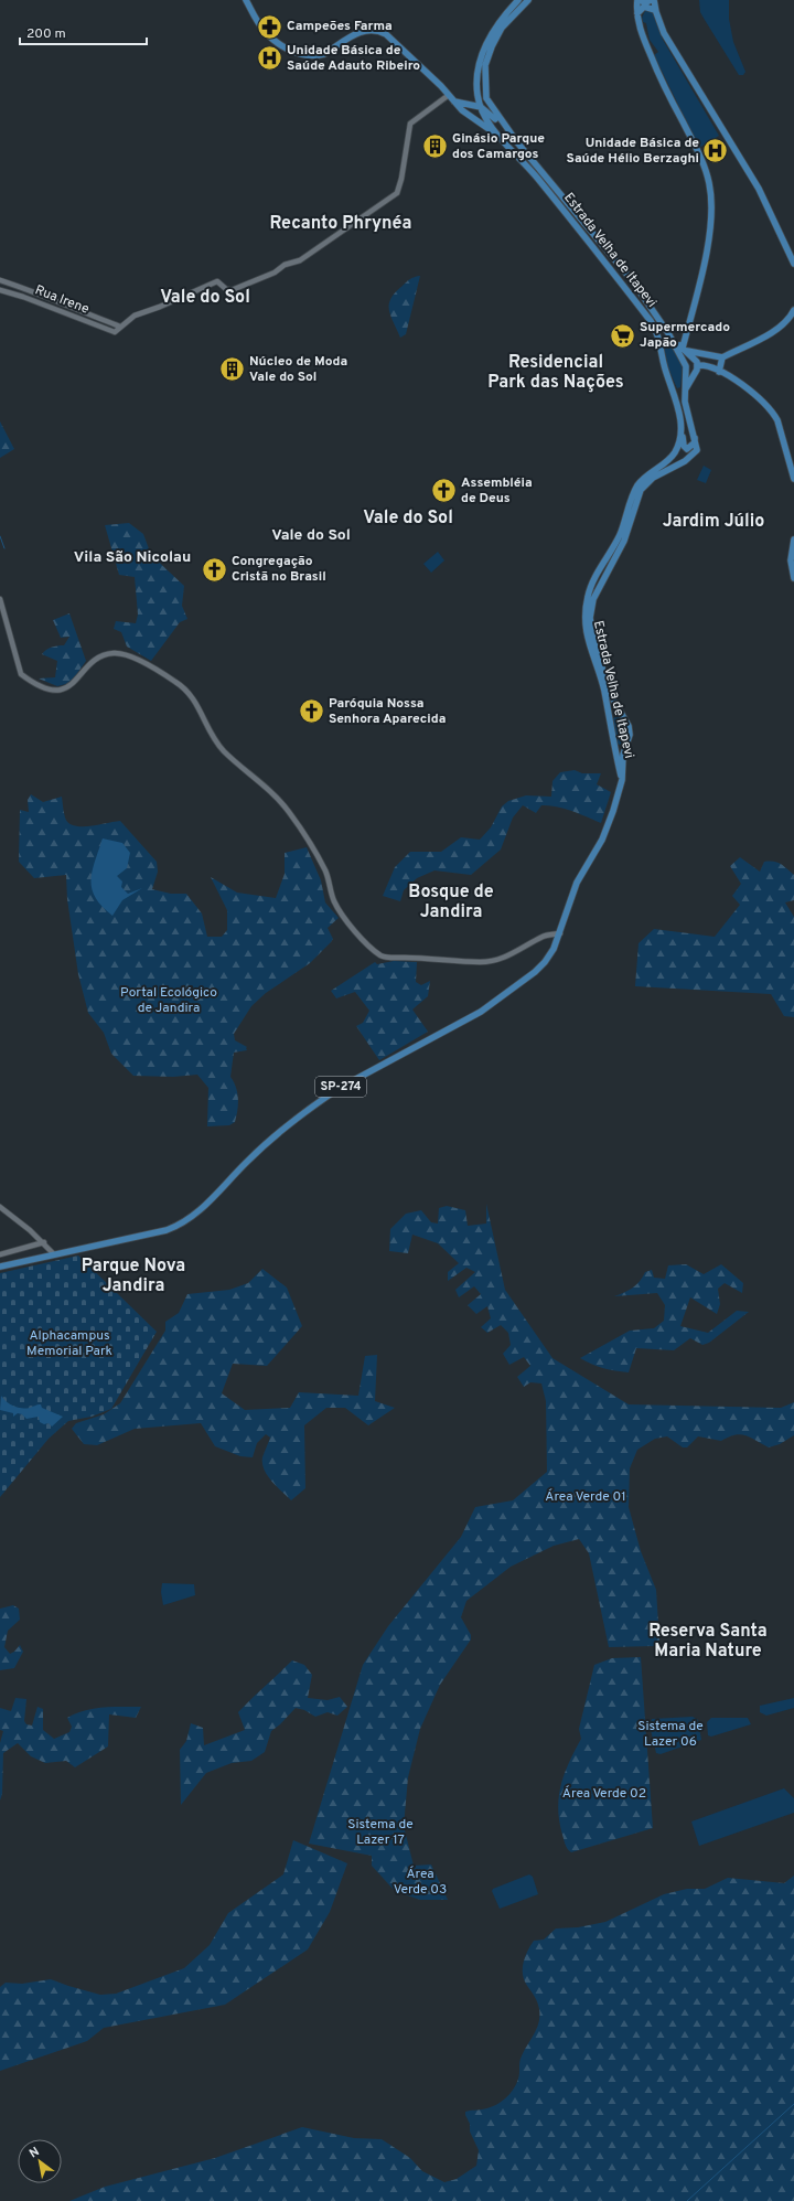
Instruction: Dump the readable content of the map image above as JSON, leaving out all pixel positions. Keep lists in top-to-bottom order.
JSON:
{
  "streets": {
    "main road": ["Estrada Velha de Itapevi", "SP-274"],
    "street": ["Rua Irene"]
  },
  "crossings": [
    ["Estrada Velha de Itapevi", "SP-274"]
  ],
  "districts": [
    "Recanto Phrynéa",
    "Vale do Sol",
    "Residencial Park das Nações",
    "Vale do Sol",
    "Jardim Júlio",
    "Vale do Sol",
    "Vila São Nicolau",
    "Bosque de Jandira",
    "Parque Nova Jandira",
    "Reserva Santa Maria Nature"
  ],
  "parks": [
    "Portal Ecológico de Jandira",
    "Alphacampus Memorial Park",
    "Área Verde 01",
    "Sistema de Lazer 06",
    "Área Verde 02",
    "Sistema de Lazer 17",
    "Área Verde 03"
  ],
  "places": {
    "pharmacy": ["Campeões Farma"],
    "hospital": ["Unidade Básica de Saúde Adauto Ribeiro", "Unidade Básica de Saúde Hélio Berzaghi"],
    "building": ["Ginásio Parque dos Camargos", "Núcleo de Moda Vale do Sol"],
    "supermarket": ["Supermercado Japão"],
    "church": ["Assembléia de Deus", "Congregação Cristã no Brasil", "Paróquia Nossa Senhora Aparecida"]
  },
  "scale_bar": "200 m",
  "north": "top left"
}
